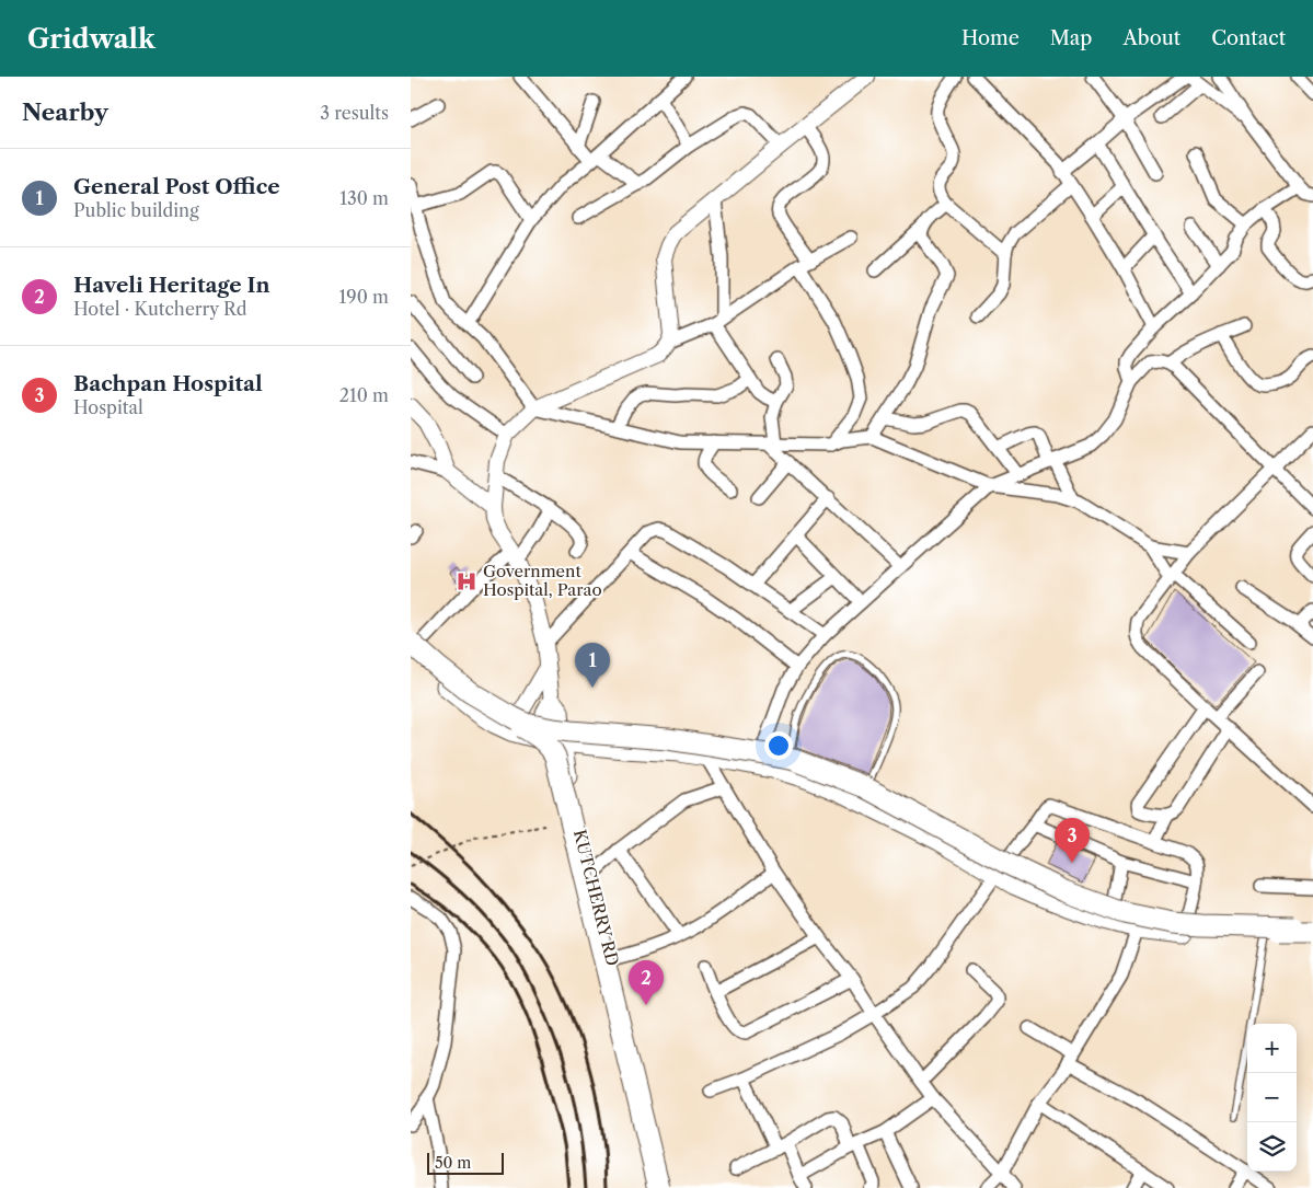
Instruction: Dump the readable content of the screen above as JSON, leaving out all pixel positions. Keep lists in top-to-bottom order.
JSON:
{
  "streets": {
    "highway": ["KUTCHERRY RD"]
  },
  "places": {
    "hospital": ["Government Hospital, Parao"]
  },
  "scale_bar": "50 m",
  "page": {
    "header": "Gridwalk",
    "nav": [
      "Home",
      "Map",
      "About",
      "Contact"
    ],
    "heading": ["Nearby", "3 results"],
    "list": [
      {
        "mark": "1",
        "name": "General Post Office",
        "note": "Public building",
        "value": "130 m"
      },
      {
        "mark": "2",
        "name": "Haveli Heritage In",
        "note": "Hotel · Kutcherry Rd",
        "value": "190 m"
      },
      {
        "mark": "3",
        "name": "Bachpan Hospital",
        "note": "Hospital",
        "value": "210 m"
      }
    ],
    "pins": ["1", "3", "2"],
    "map_buttons": ["+", "−"],
    "scale": "50 m"
  }
}
